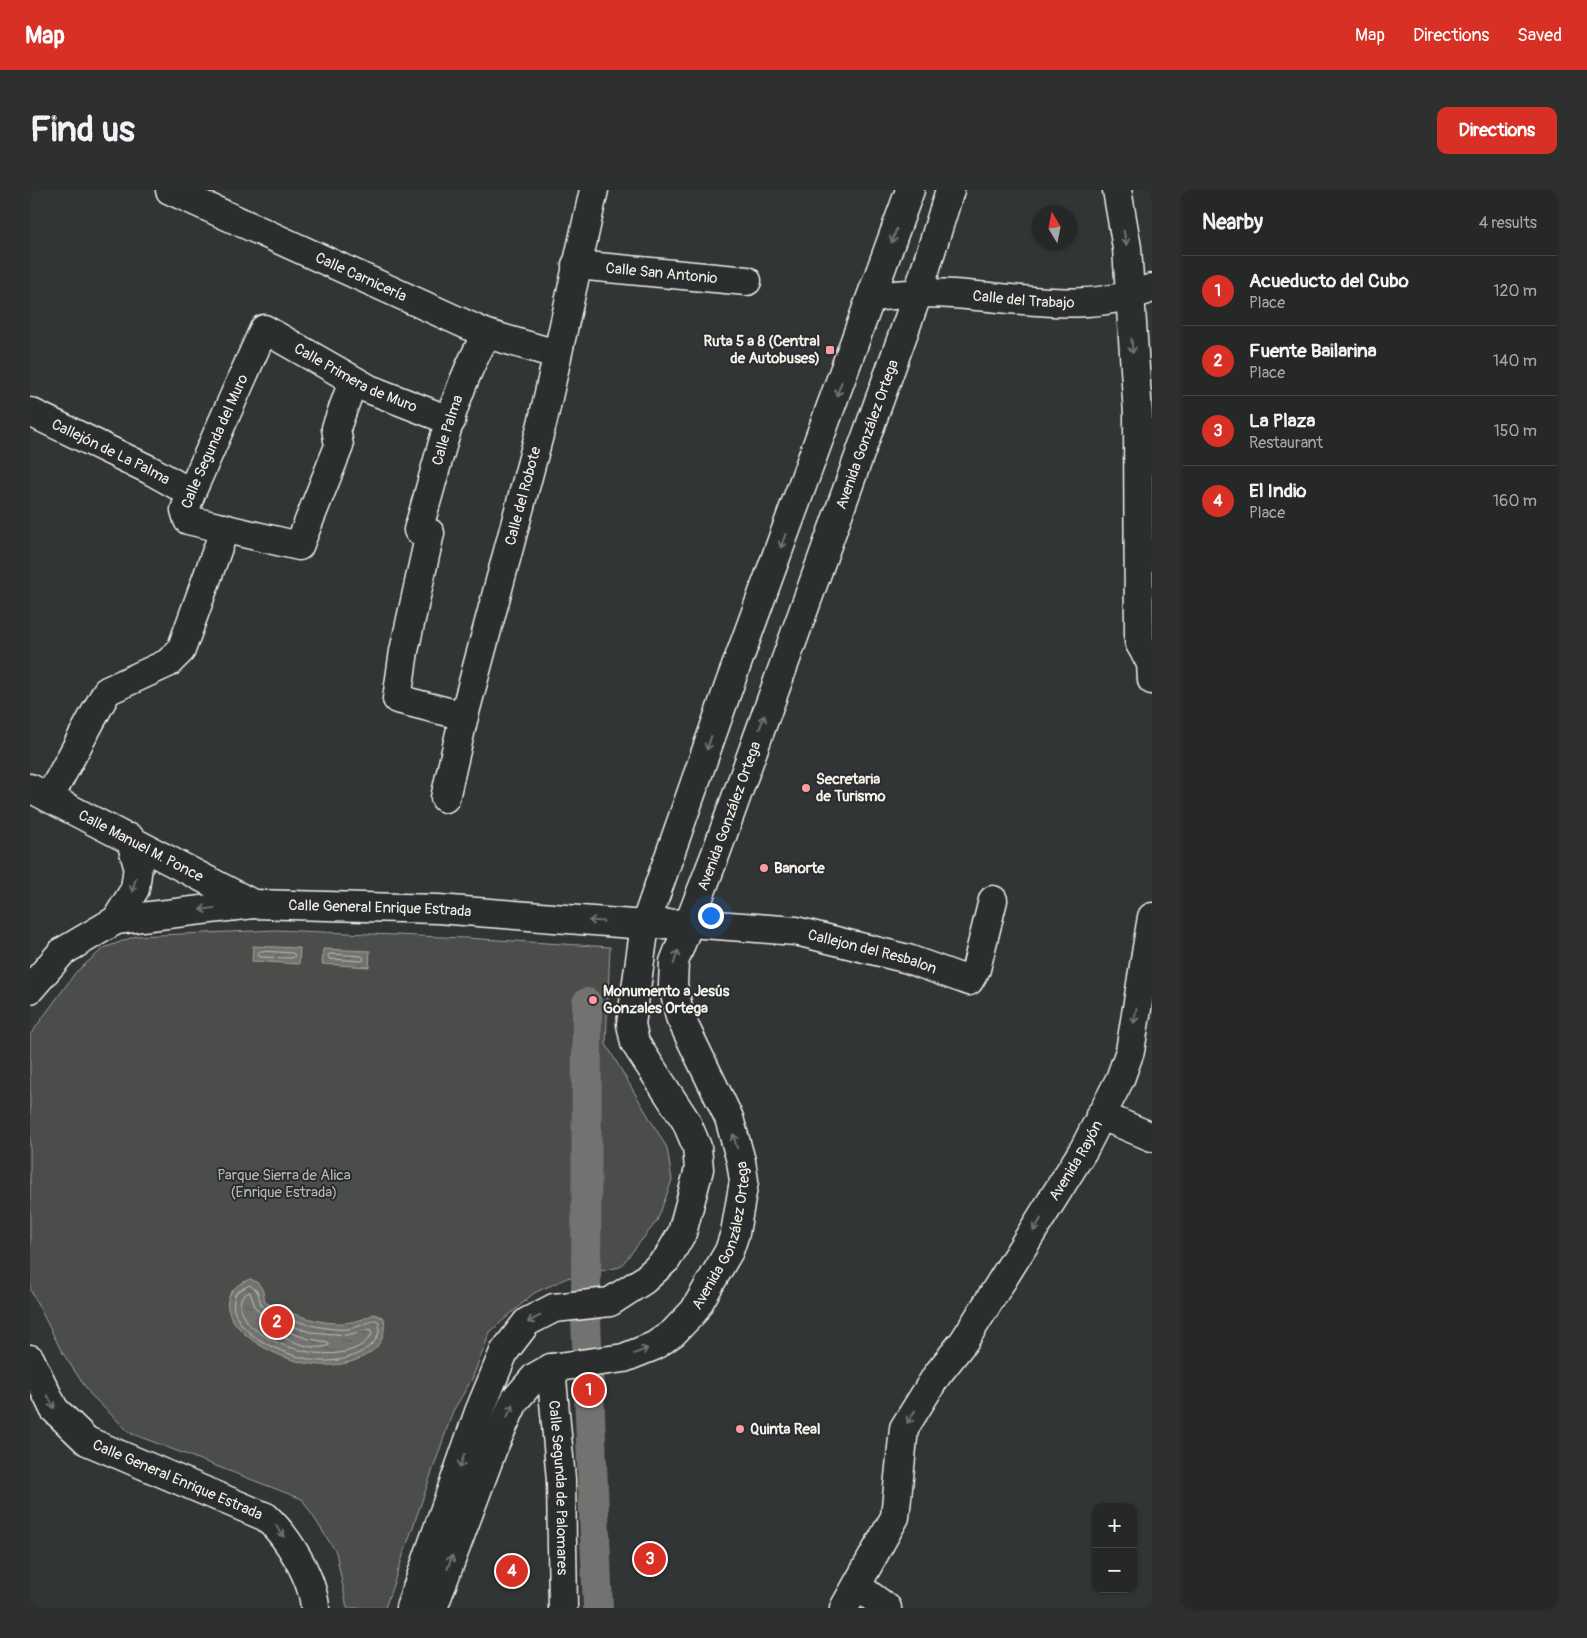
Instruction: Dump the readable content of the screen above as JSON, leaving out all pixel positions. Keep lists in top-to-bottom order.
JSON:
{
  "streets": {
    "street": [
      "Calle San Antonio",
      "Calle Carnicería",
      "Calle del Trabajo",
      "Calle Primera de Muro",
      "Calle Palma",
      "Avenida González Ortega",
      "Calle Segunda del Muro",
      "Callejón de La Palma",
      "Calle del Robote",
      "Calle Manuel M. Ponce",
      "Calle General Enrique Estrada",
      "Callejon del Resbalon",
      "Avenida Rayón",
      "Calle Segunda de Palomares"
    ]
  },
  "crossings": [
    ["Calle San Antonio", "Calle del Robote"],
    ["Calle Carnicería", "Calle Palma"],
    ["Calle Carnicería", "Calle del Robote"],
    ["Calle del Trabajo", "Avenida González Ortega"],
    ["Calle Primera de Muro", "Calle Palma"],
    ["Calle Primera de Muro", "Calle Segunda del Muro"],
    ["Calle Palma", "Calle del Robote"],
    ["Avenida González Ortega", "Calle General Enrique Estrada"],
    ["Avenida González Ortega", "Callejon del Resbalon"],
    ["Avenida González Ortega", "Calle Segunda de Palomares"],
    ["Calle Segunda del Muro", "Callejón de La Palma"],
    ["Calle Manuel M. Ponce", "Calle General Enrique Estrada"],
    ["Calle General Enrique Estrada", "Callejon del Resbalon"]
  ],
  "one_way": ["Avenida Rayón"],
  "parks": ["Parque Sierra de Alica (Enrique Estrada)"],
  "places": {
    "transit": ["Ruta 5 a 8 (Central de Autobuses)"],
    "other": [
      "Secretaria de Turismo",
      "Banorte",
      "Monumento a Jesús Gonzales Ortega",
      "Quinta Real"
    ]
  },
  "north": "top",
  "page": {
    "header": "Map",
    "nav": ["Map", "Directions", "Saved"],
    "buttons": "Directions",
    "title": "Find us",
    "heading": ["Nearby", "4 results"],
    "list": [
      {
        "mark": "1",
        "name": "Acueducto del Cubo",
        "note": "Place",
        "value": "120 m"
      },
      {
        "mark": "2",
        "name": "Fuente Bailarina",
        "note": "Place",
        "value": "140 m"
      },
      {
        "mark": "3",
        "name": "La Plaza",
        "note": "Restaurant",
        "value": "150 m"
      },
      {
        "mark": "4",
        "name": "El Indio",
        "note": "Place",
        "value": "160 m"
      }
    ],
    "pins": [
      "2",
      "1",
      "3",
      "4"
    ],
    "map_buttons": ["+", "−"]
  }
}
